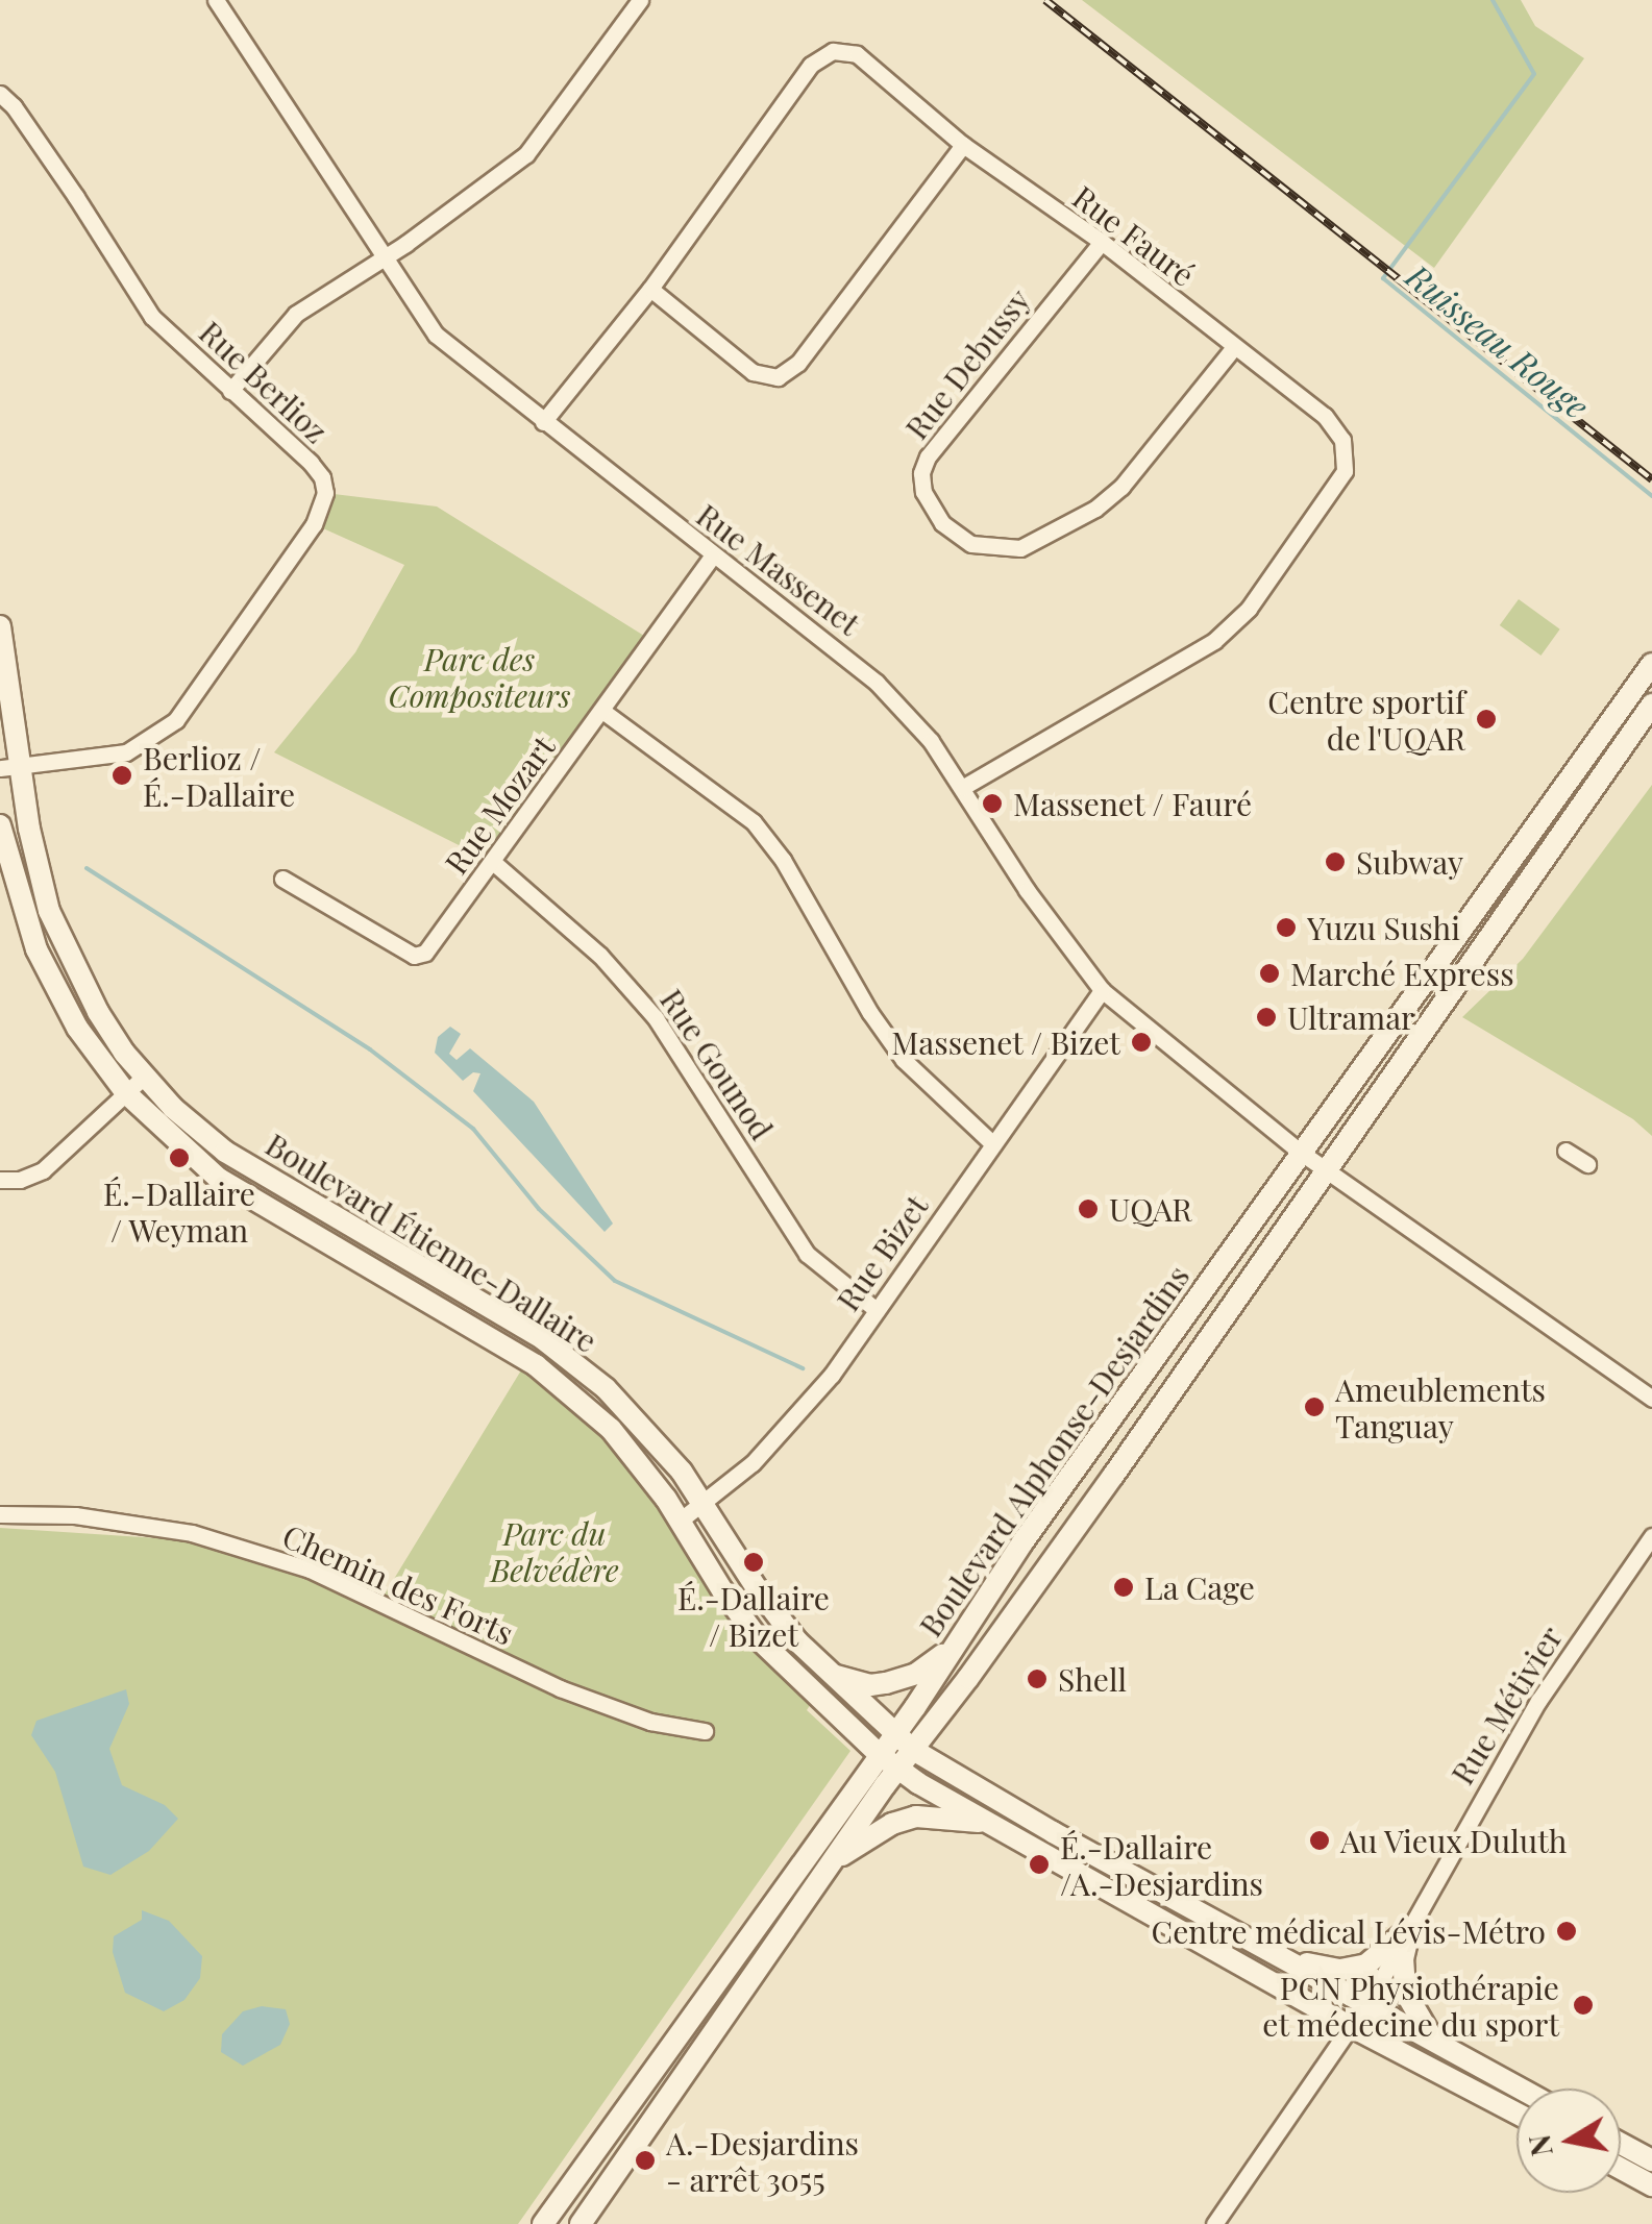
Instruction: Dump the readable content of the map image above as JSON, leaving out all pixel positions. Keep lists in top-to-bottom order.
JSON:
{
  "streets": {
    "street": [
      "Rue Fauré",
      "Rue Debussy",
      "Rue Berlioz",
      "Rue Massenet",
      "Rue Mozart",
      "Rue Gounod",
      "Boulevard Étienne-Dallaire",
      "Rue Bizet",
      "Boulevard Alphonse-Desjardins",
      "Chemin des Forts",
      "Rue Métivier"
    ]
  },
  "crossings": [
    ["Rue Fauré", "Rue Debussy"],
    ["Rue Fauré", "Rue Massenet"],
    ["Rue Berlioz", "Boulevard Étienne-Dallaire"],
    ["Rue Massenet", "Rue Mozart"],
    ["Rue Massenet", "Rue Bizet"],
    ["Rue Massenet", "Boulevard Alphonse-Desjardins"],
    ["Rue Mozart", "Rue Gounod"],
    ["Rue Gounod", "Rue Bizet"],
    ["Boulevard Étienne-Dallaire", "Rue Bizet"],
    ["Boulevard Étienne-Dallaire", "Boulevard Alphonse-Desjardins"],
    ["Boulevard Étienne-Dallaire", "Rue Métivier"]
  ],
  "water": ["Ruisseau Rouge"],
  "parks": ["Parc des Compositeurs", "Parc du Belvédère"],
  "places": [
    "Centre sportif de l'UQAR",
    "Berlioz / É.-Dallaire",
    "Massenet / Fauré",
    "Subway",
    "Yuzu Sushi",
    "Marché Express",
    "Ultramar",
    "Massenet / Bizet",
    "É.-Dallaire / Weyman",
    "UQAR",
    "Ameublements Tanguay",
    "É.-Dallaire / Bizet",
    "La Cage",
    "Shell",
    "Au Vieux Duluth",
    "É.-Dallaire /A.-Desjardins",
    "Centre médical Lévis-Métro",
    "PCN Physiothérapie et médecine du sport",
    "A.-Desjardins - arrêt 3055"
  ],
  "north": "left"
}
